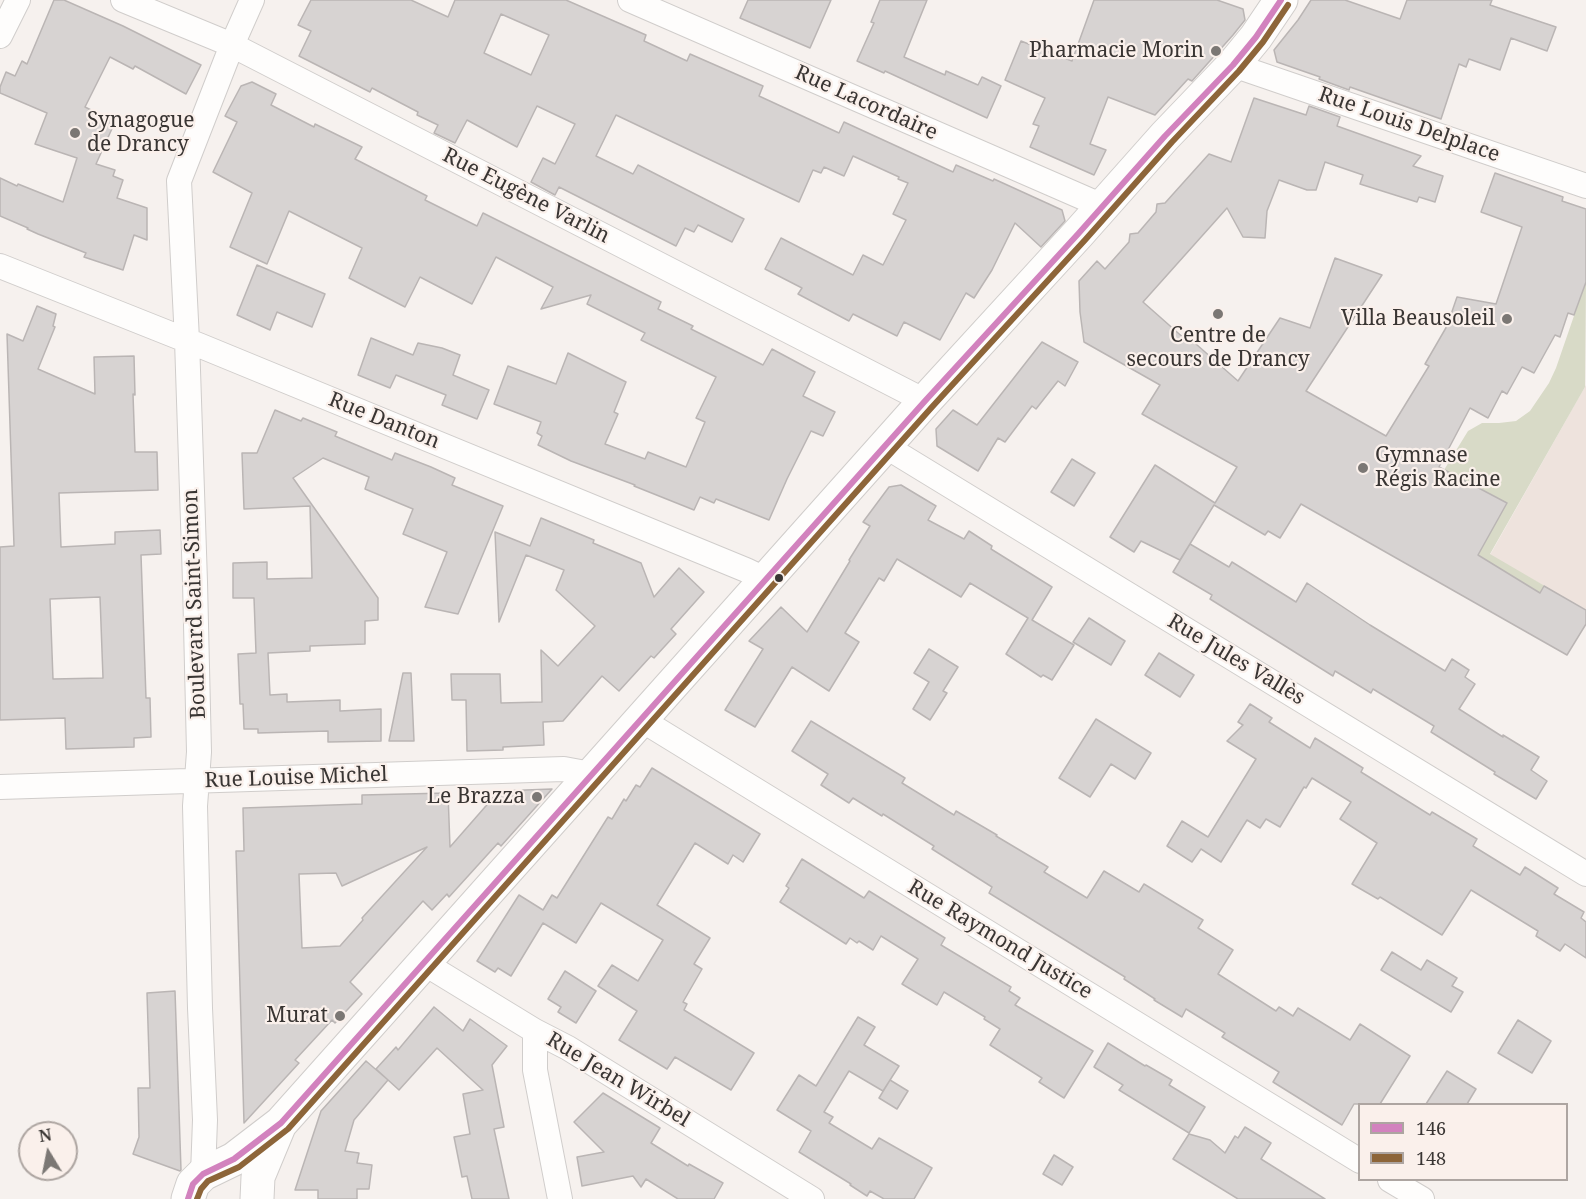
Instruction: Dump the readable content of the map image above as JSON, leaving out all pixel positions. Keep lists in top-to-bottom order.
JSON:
{
  "streets": {
    "street": [
      "Rue Lacordaire",
      "Rue Louis Delplace",
      "Rue Eugène Varlin",
      "Rue Danton",
      "Boulevard Saint-Simon",
      "Rue Jules Vallès",
      "Rue Louise Michel",
      "Rue Raymond Justice",
      "Rue Jean Wirbel"
    ]
  },
  "crossings": [
    ["Rue Eugène Varlin", "Boulevard Saint-Simon"],
    ["Rue Danton", "Boulevard Saint-Simon"],
    ["Boulevard Saint-Simon", "Rue Louise Michel"]
  ],
  "places": [
    "Pharmacie Morin",
    "Synagogue de Drancy",
    "Centre de secours de Drancy",
    "Villa Beausoleil",
    "Gymnase Régis Racine",
    "Le Brazza",
    "Murat"
  ],
  "lines": ["transit line 146", "transit line 148"],
  "legend": ["146", "148"],
  "north": "top"
}
